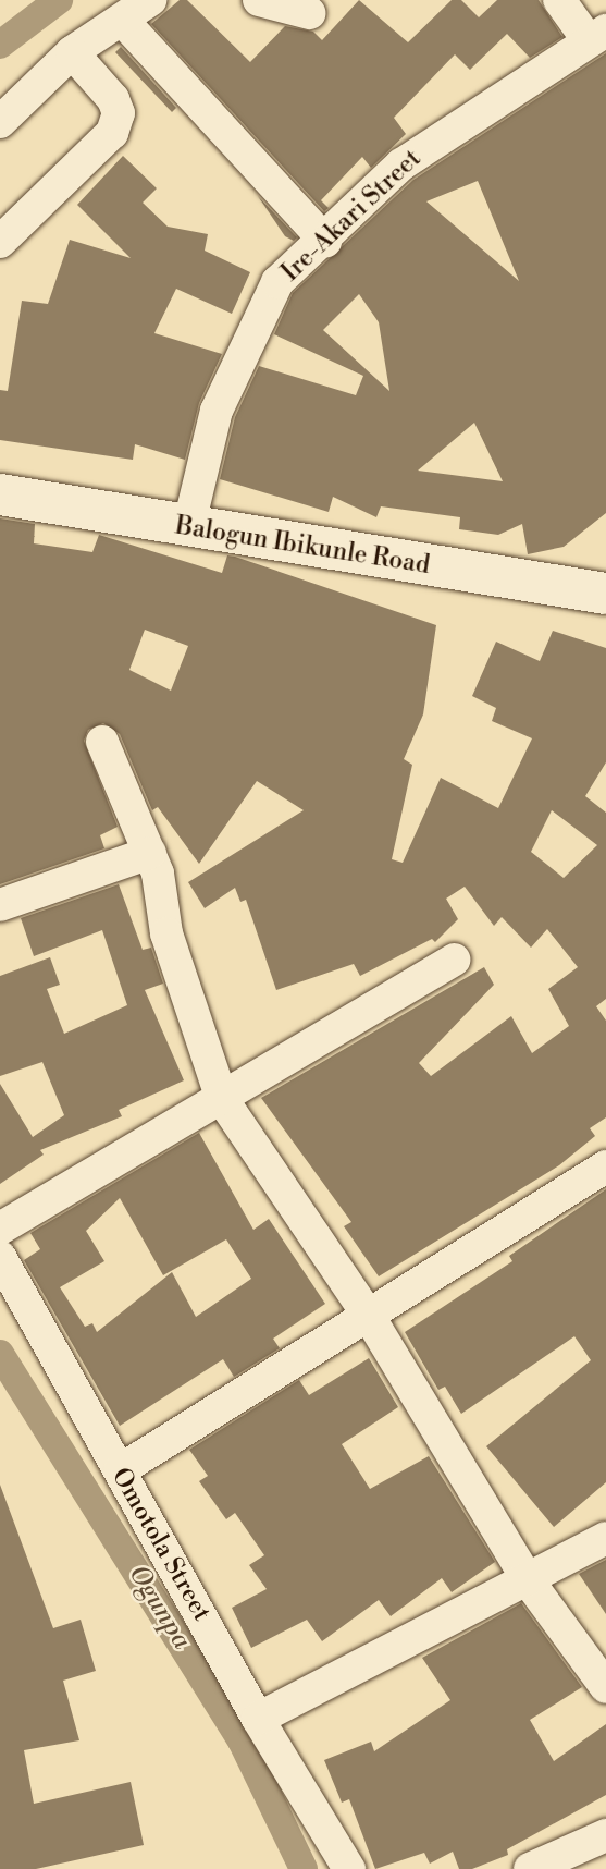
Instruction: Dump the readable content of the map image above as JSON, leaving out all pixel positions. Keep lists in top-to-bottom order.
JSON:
{
  "streets": {
    "street": ["Ire-Akari Street", "Balogun Ibikunle Road", "Omotola Street"]
  },
  "crossings": [
    ["Ire-Akari Street", "Balogun Ibikunle Road"]
  ],
  "water": ["Ogunpa"]
}
